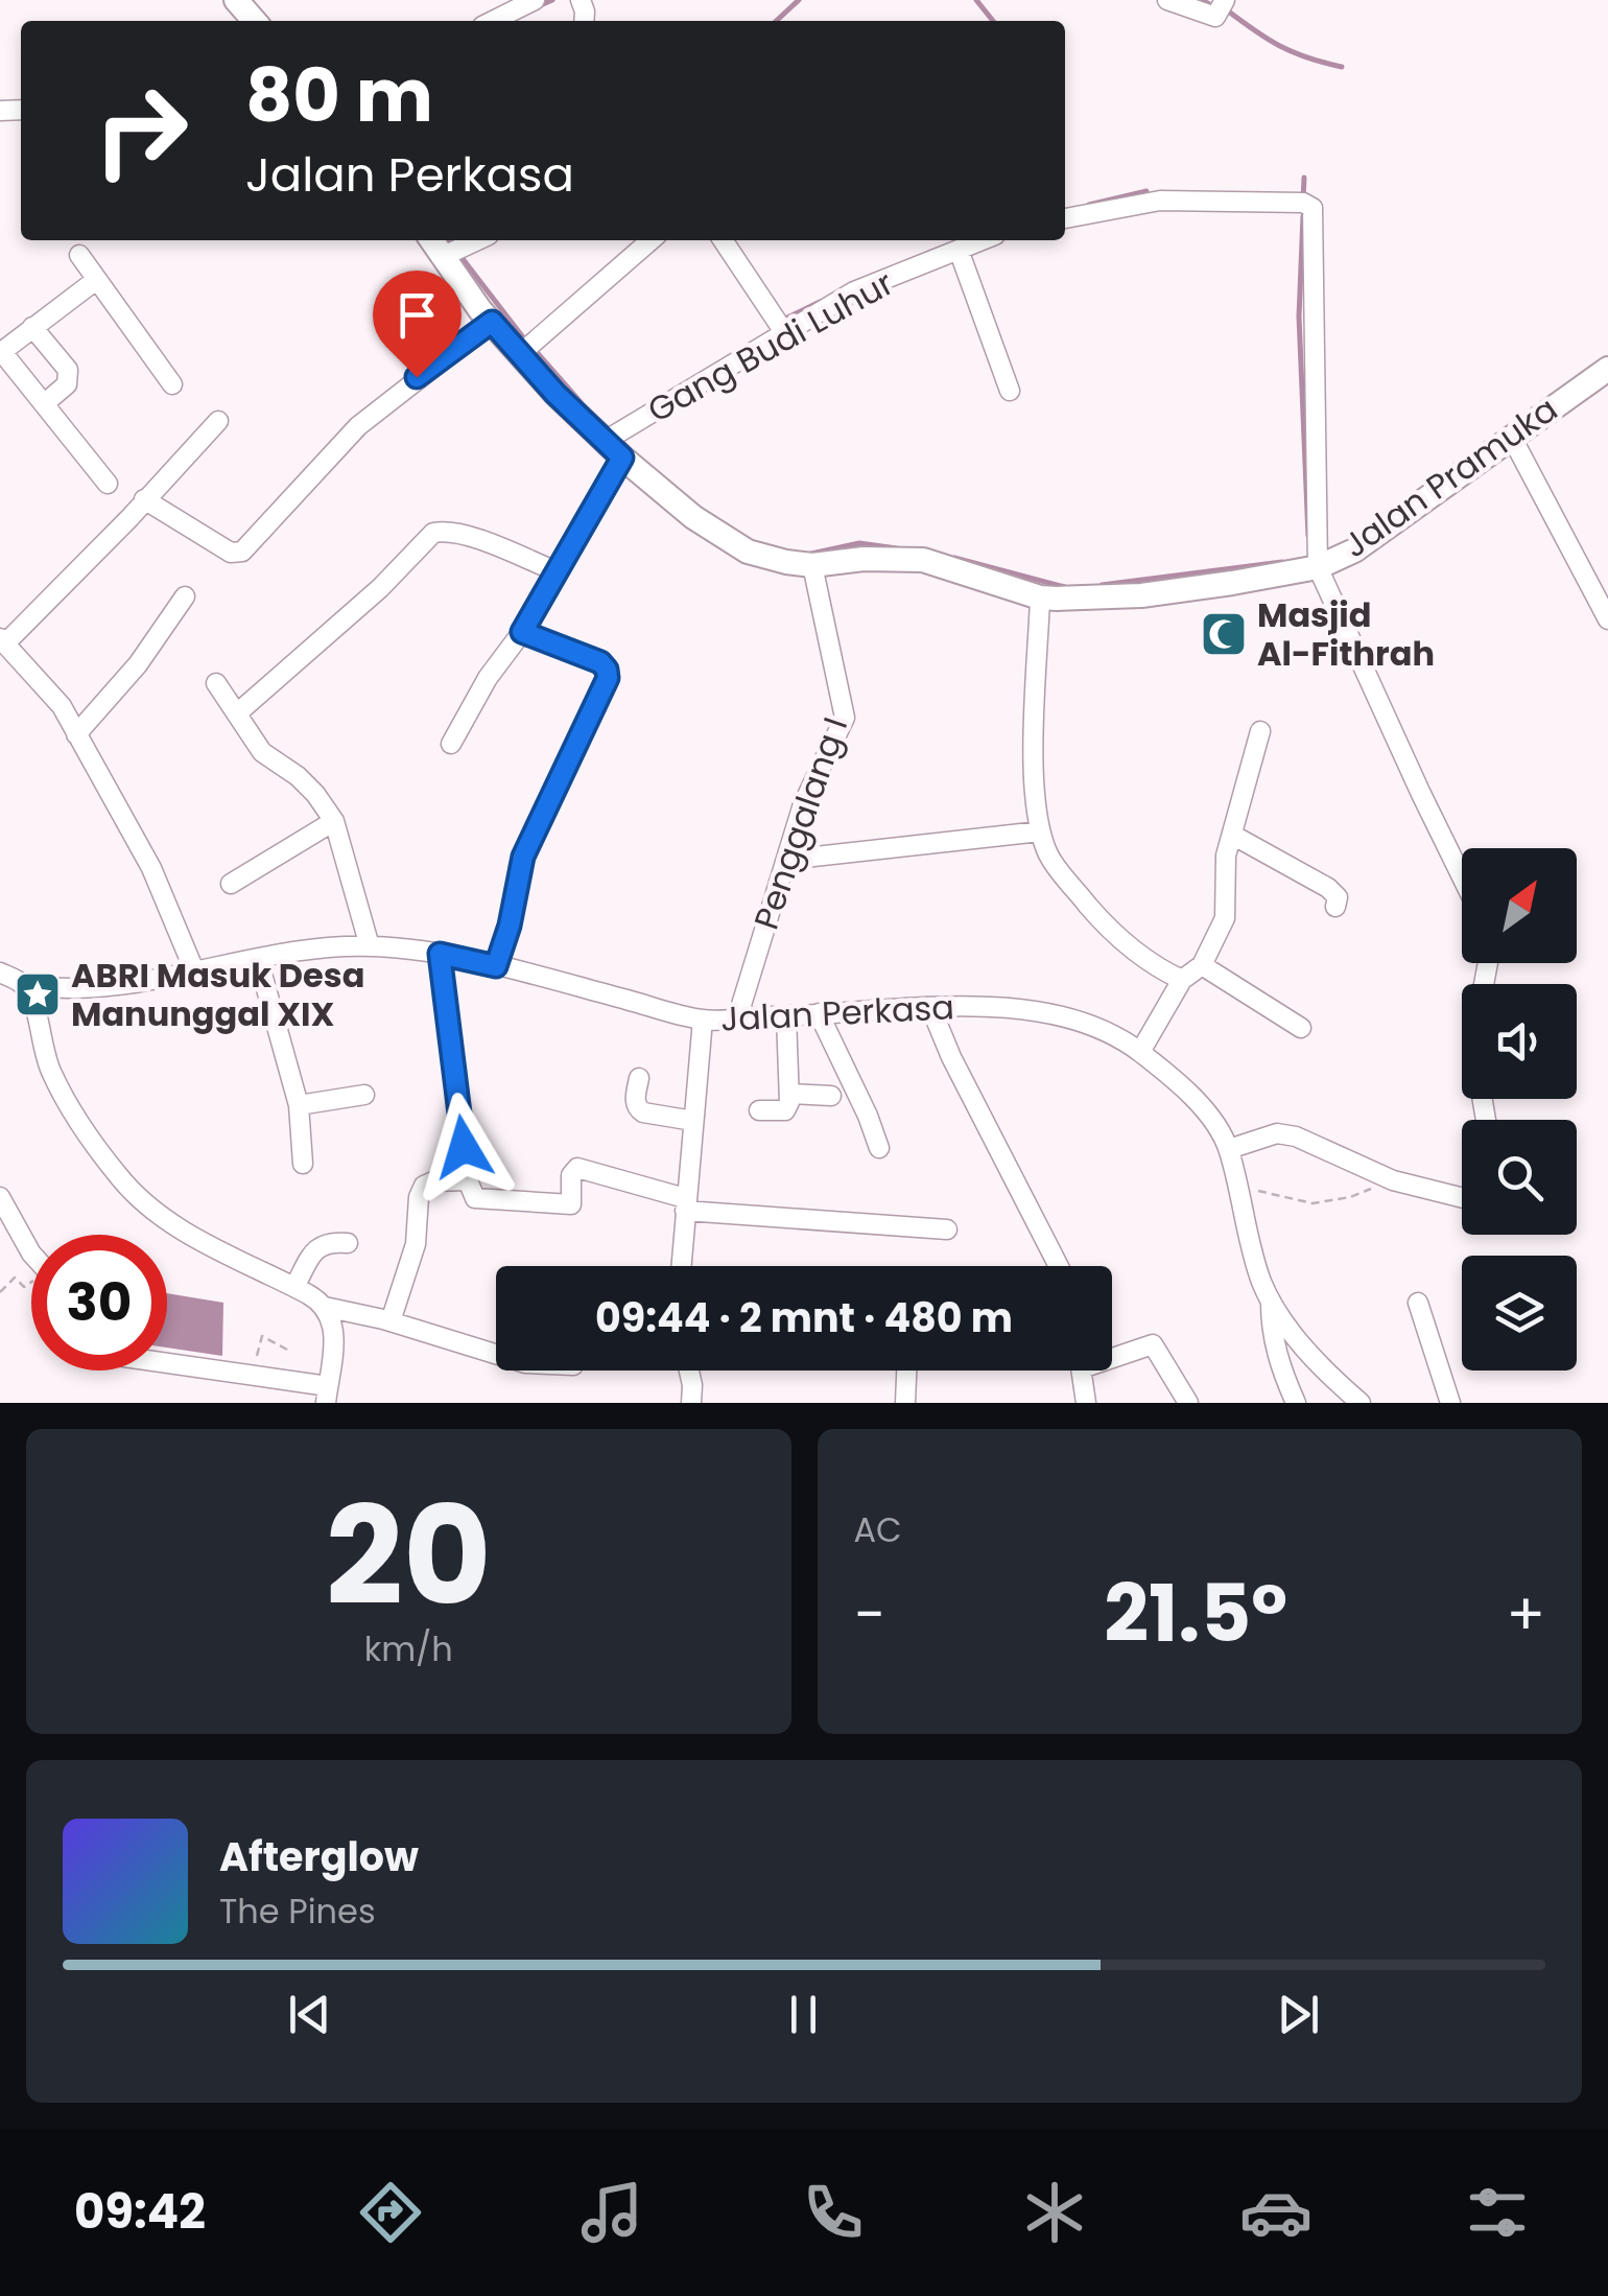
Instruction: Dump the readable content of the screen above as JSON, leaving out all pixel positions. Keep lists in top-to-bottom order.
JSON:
{
  "streets": {
    "main road": ["Jalan Pramuka"],
    "street": ["Gang Budi Luhur", "Penggalang I", "Jalan Perkasa"]
  },
  "crossings": [
    ["Gang Budi Luhur", "Jalan Pramuka"],
    ["Jalan Pramuka", "Penggalang I"],
    ["Penggalang I", "Jalan Perkasa"]
  ],
  "places": {
    "mosque": ["Masjid Al-Fithrah"],
    "place": ["ABRI Masuk Desa Manunggal XIX"]
  },
  "north": "top right",
  "page": {
    "turn": ["80 m", "Jalan Perkasa"],
    "limit": "30",
    "trip": "09:44 · 2 mnt · 480 m",
    "tile": [
      ["20", "km/h"],
      "AC"
    ],
    "heat": ["−", "21.5°", "+"],
    "song": ["Afterglow", "The Pines"],
    "tabs": "09:42"
  }
}
